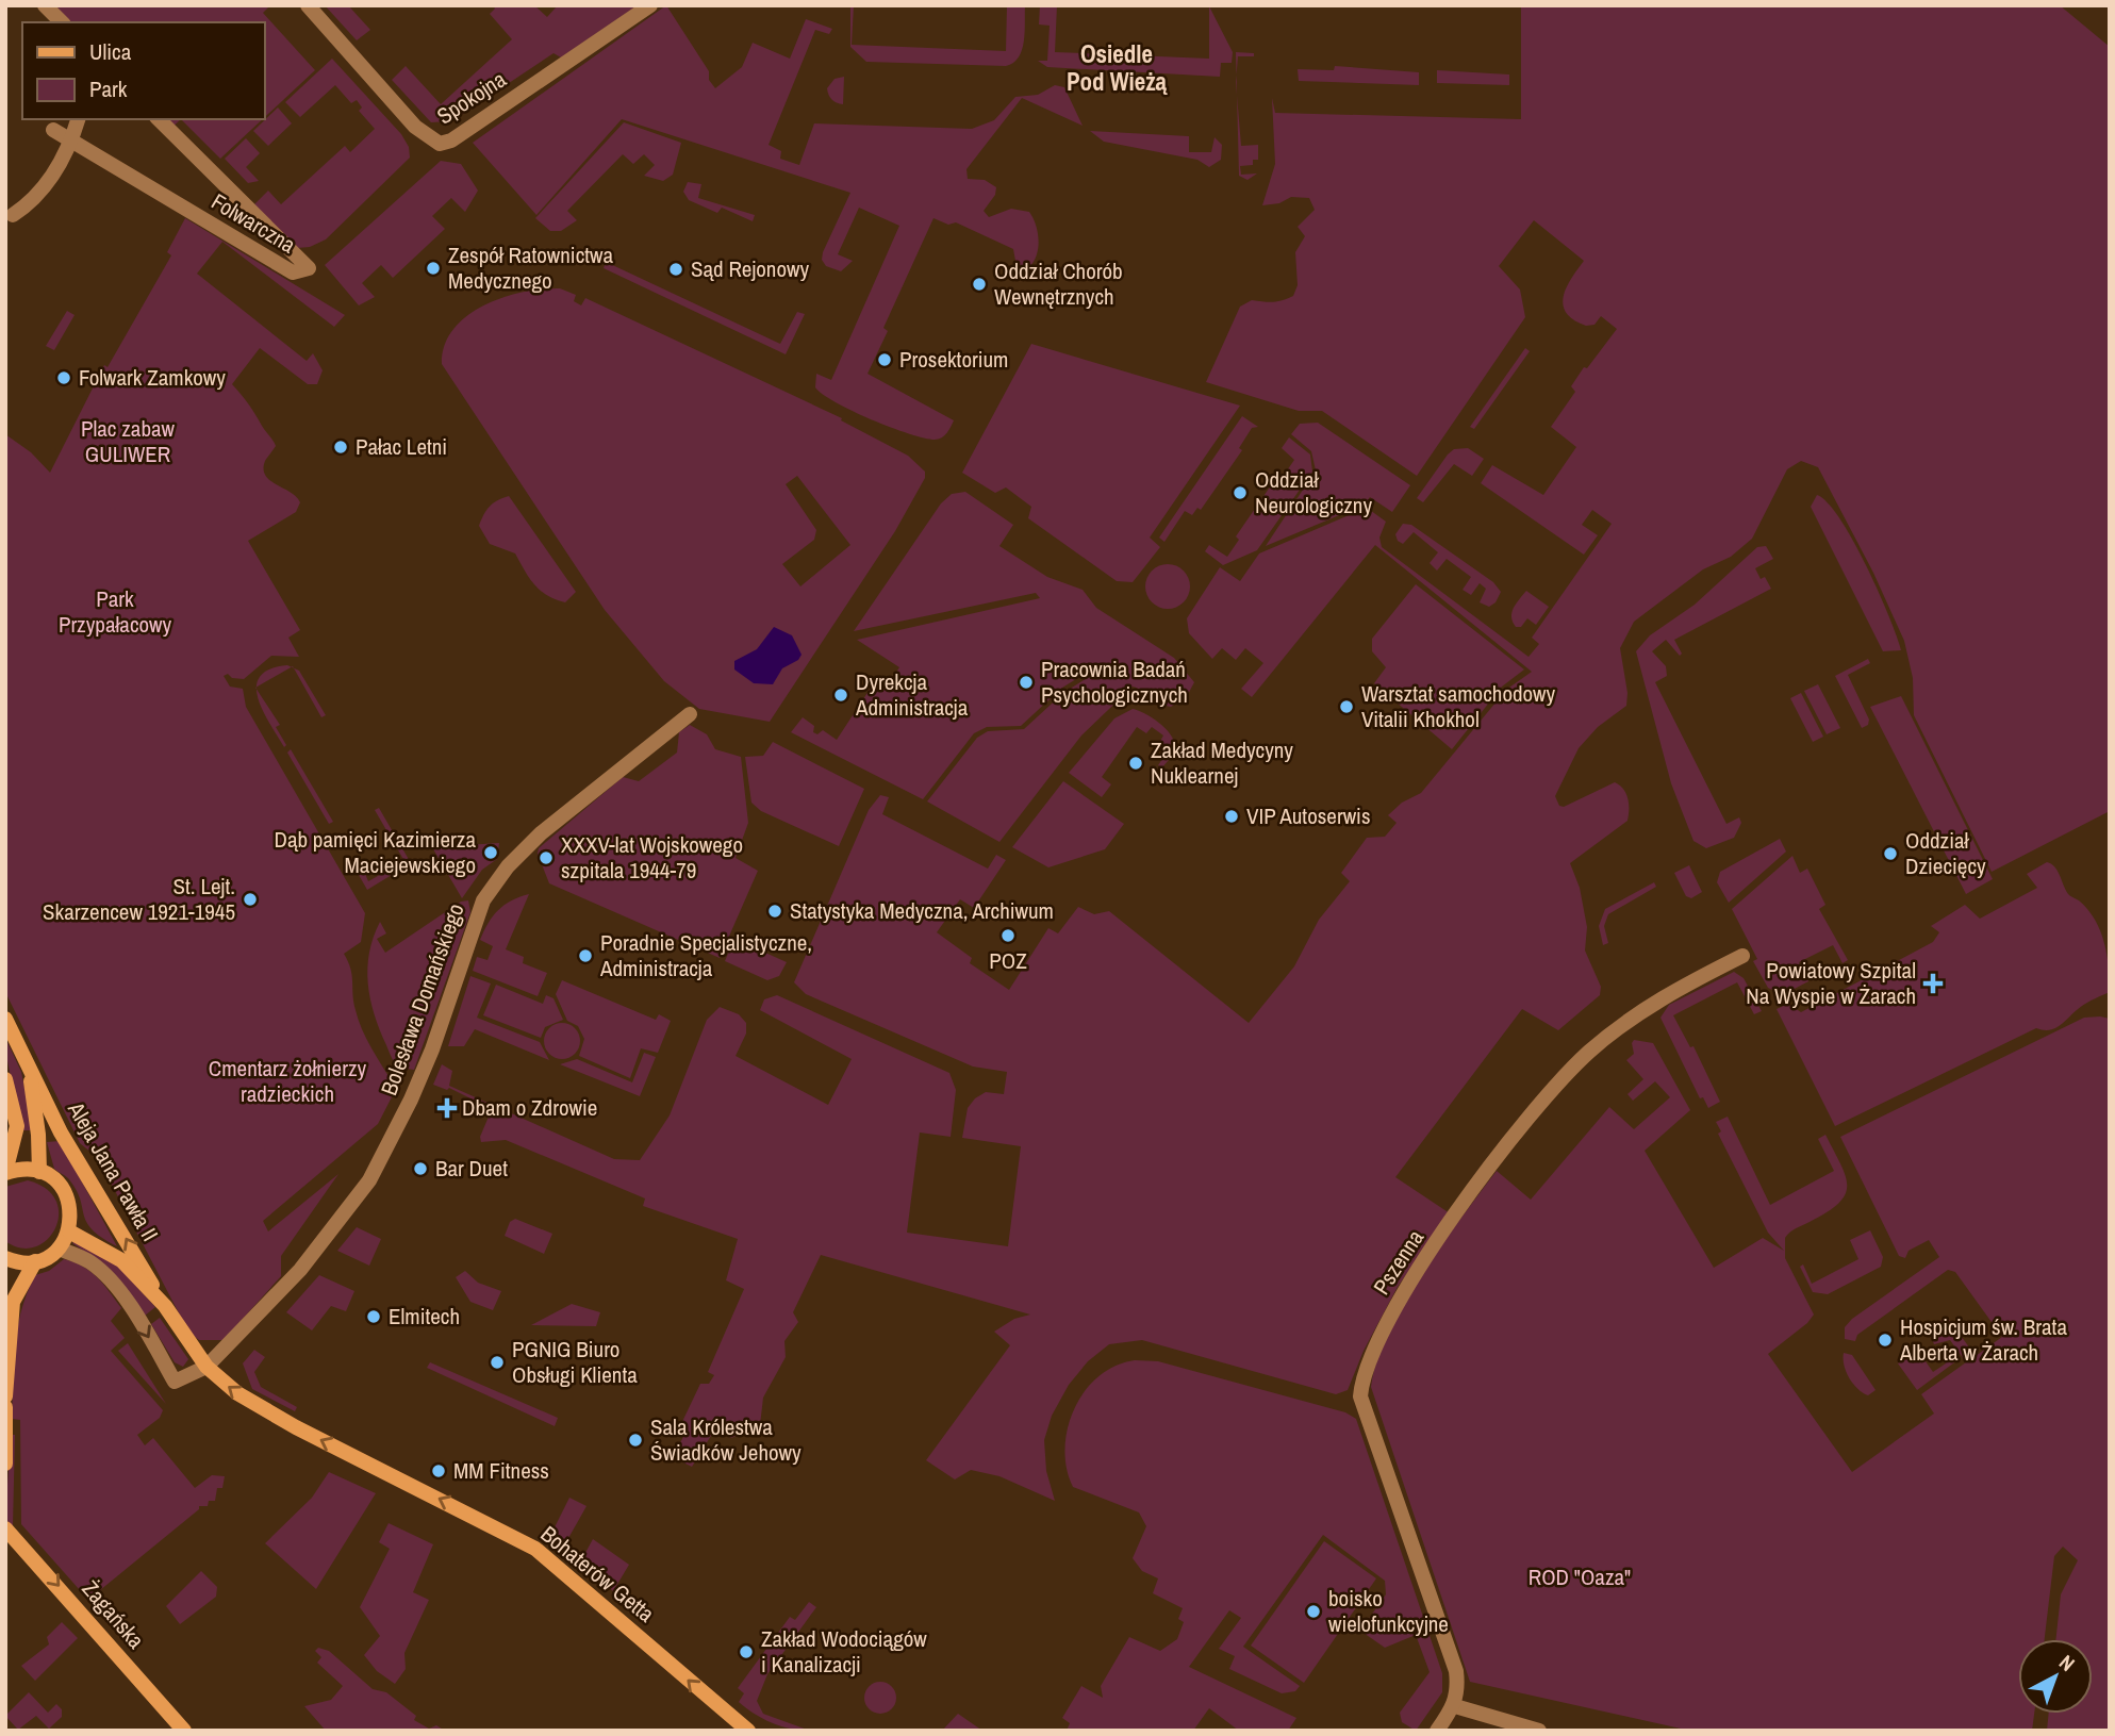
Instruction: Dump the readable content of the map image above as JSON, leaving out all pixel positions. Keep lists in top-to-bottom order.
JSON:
{
  "streets": {
    "street": [
      "Spokojna",
      "Folwarczna",
      "Bolesława Domańskiego",
      "Aleja Jana Pawła II",
      "Pszenna",
      "Bohaterów Getta",
      "Żagańska"
    ]
  },
  "crossings": [
    ["Bolesława Domańskiego", "Bohaterów Getta"],
    ["Aleja Jana Pawła II", "Bohaterów Getta"]
  ],
  "one_way": ["Bohaterów Getta", "Żagańska"],
  "districts": ["Osiedle Pod Wieżą"],
  "parks": [
    "Plac zabaw GULIWER",
    "Park Przypałacowy",
    "Cmentarz żołnierzy radzieckich",
    "ROD \"Oaza\""
  ],
  "places": {
    "other": [
      "Zespół Ratownictwa Medycznego",
      "Sąd Rejonowy",
      "Oddział Chorób Wewnętrznych",
      "Prosektorium",
      "Folwark Zamkowy",
      "Pałac Letni",
      "Oddział Neurologiczny",
      "Pracownia Badań Psychologicznych",
      "Dyrekcja Administracja",
      "Warsztat samochodowy Vitalii Khokhol",
      "Zakład Medycyny Nuklearnej",
      "VIP Autoserwis",
      "Dąb pamięci Kazimierza Maciejewskiego",
      "Oddział Dziecięcy",
      "XXXV-lat Wojskowego szpitala 1944-79",
      "St. Lejt. Skarzencew 1921-1945",
      "Statystyka Medyczna, Archiwum",
      "POZ",
      "Poradnie Specjalistyczne, Administracja",
      "Bar Duet",
      "Elmitech",
      "Hospicjum św. Brata Alberta w Żarach",
      "PGNIG Biuro Obsługi Klienta",
      "Sala Królestwa Świadków Jehowy",
      "MM Fitness",
      "boisko wielofunkcyjne",
      "Zakład Wodociągów i Kanalizacji"
    ],
    "health": ["Powiatowy Szpital Na Wyspie w Żarach", "Dbam o Zdrowie"]
  },
  "legend": ["Ulica", "Park"],
  "north": "top right"
}
